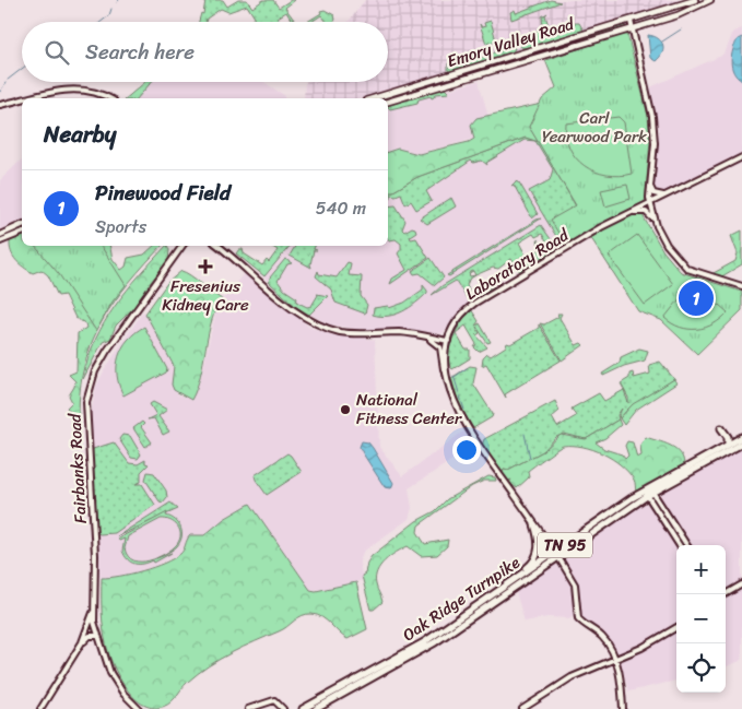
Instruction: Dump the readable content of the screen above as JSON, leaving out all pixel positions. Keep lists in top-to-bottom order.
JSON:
{
  "streets": {
    "highway": ["TN 95", "Oak Ridge Turnpike"],
    "main road": ["Emory Valley Road"],
    "street": ["Laboratory Road", "Fairbanks Road"]
  },
  "crossings": [
    ["Laboratory Road", "Oak Ridge Turnpike"]
  ],
  "parks": ["Carl Yearwood Park"],
  "places": {
    "health": ["Fresenius Kidney Care"],
    "other": ["National Fitness Center"]
  },
  "page": {
    "search": "Search here",
    "heading": "Nearby",
    "list": [
      {
        "mark": "1",
        "name": "Pinewood Field",
        "note": "Sports",
        "value": "540 m"
      }
    ],
    "pins": "1",
    "map_buttons": ["+", "−"]
  }
}
